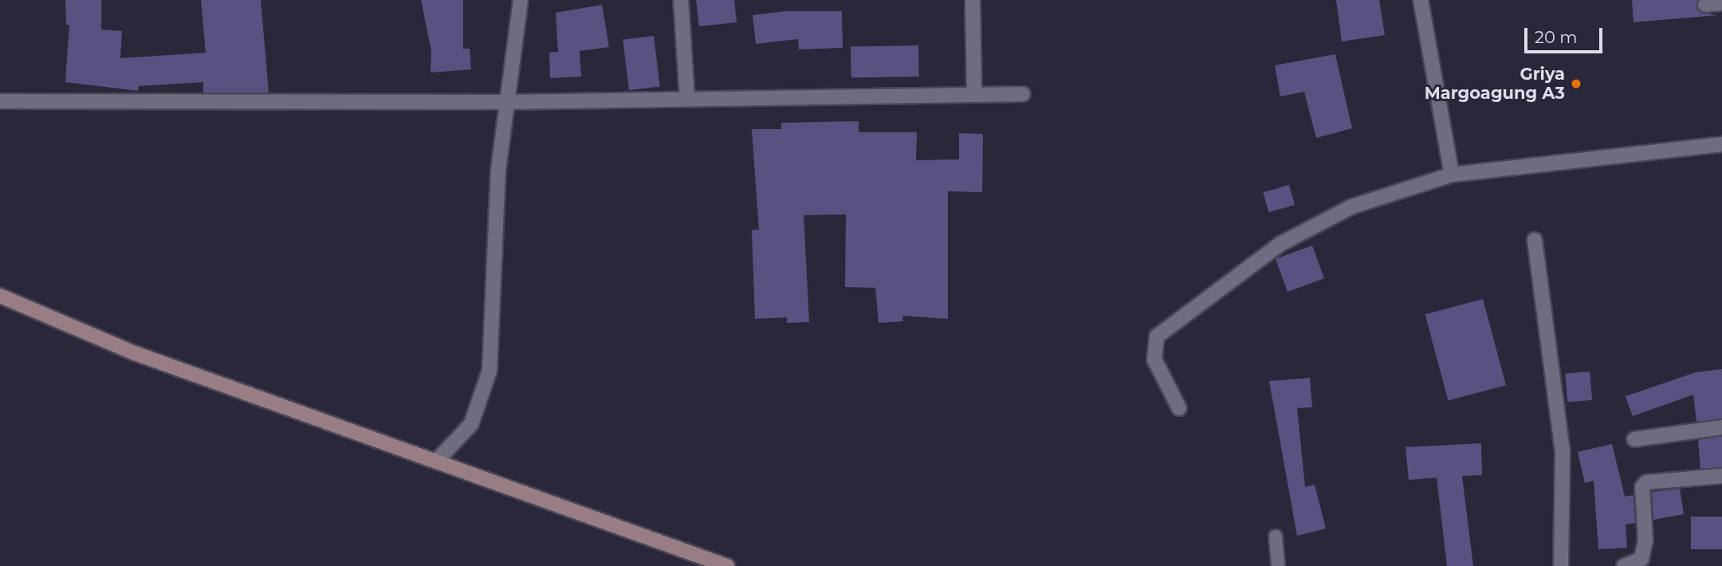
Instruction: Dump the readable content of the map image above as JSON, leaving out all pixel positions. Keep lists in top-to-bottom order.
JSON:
{
  "places": ["Griya Margoagung A3"],
  "scale_bar": "20 m"
}
